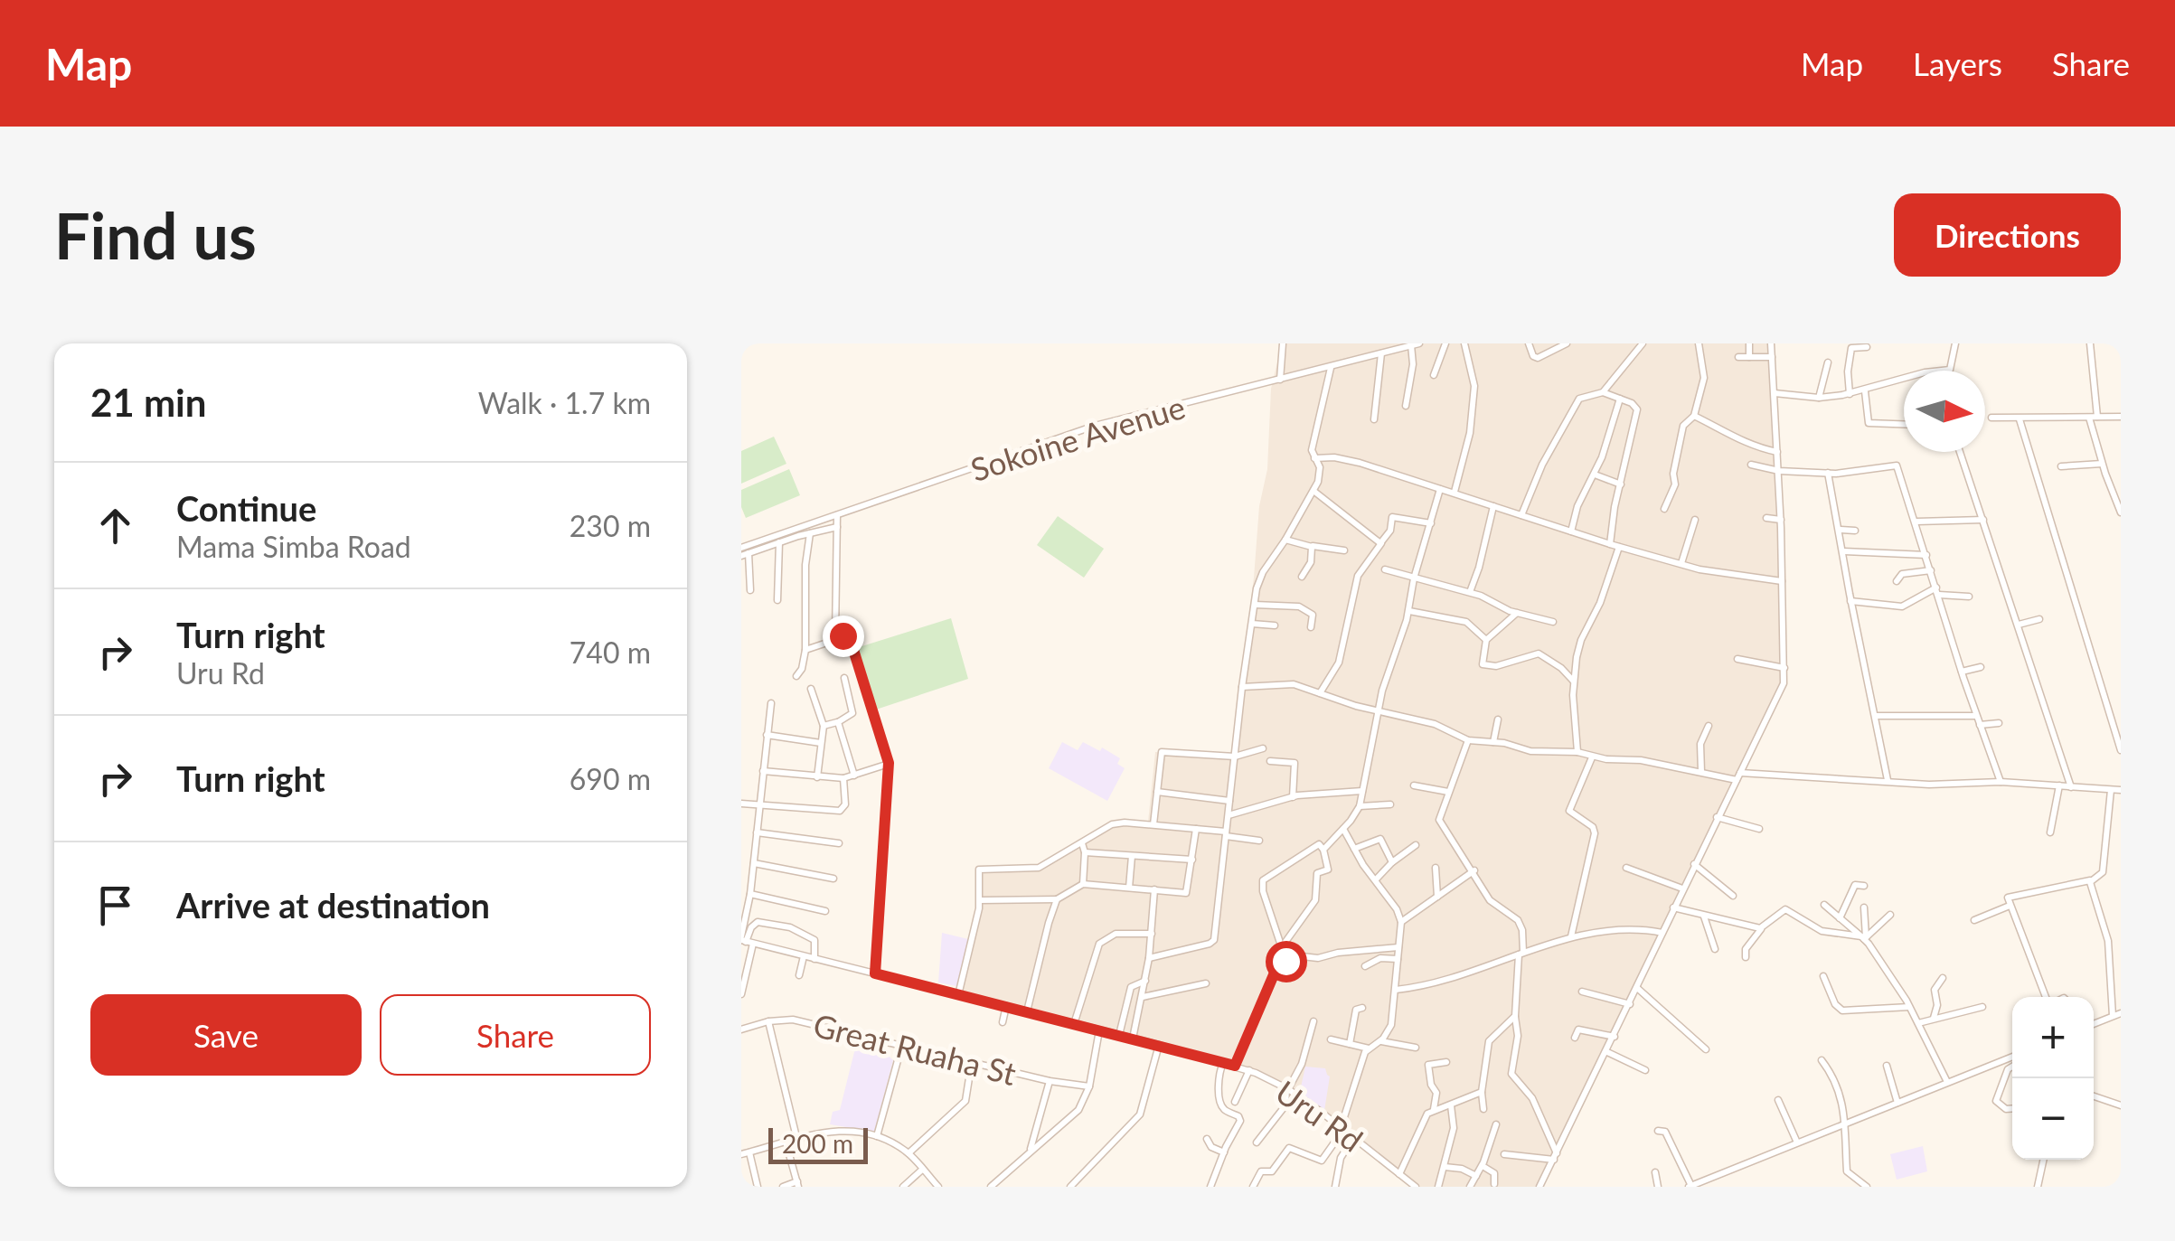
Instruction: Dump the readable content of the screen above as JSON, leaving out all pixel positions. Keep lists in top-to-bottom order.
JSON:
{
  "streets": {
    "street": ["Sokoine Avenue", "Great Ruaha St", "Uru Rd"]
  },
  "scale_bar": "200 m",
  "north": "right",
  "page": {
    "header": "Map",
    "nav": ["Map", "Layers", "Share"],
    "buttons": [
      "Directions",
      ["Save", "Share"]
    ],
    "title": "Find us",
    "heading": ["21 min", "Walk · 1.7 km"],
    "list": [
      ["Continue", "Mama Simba Road", "230 m"],
      ["Turn right", "Uru Rd", "740 m"],
      ["Turn right", "690 m"],
      "Arrive at destination"
    ],
    "map_buttons": ["+", "−"],
    "scale": "200 m"
  }
}
